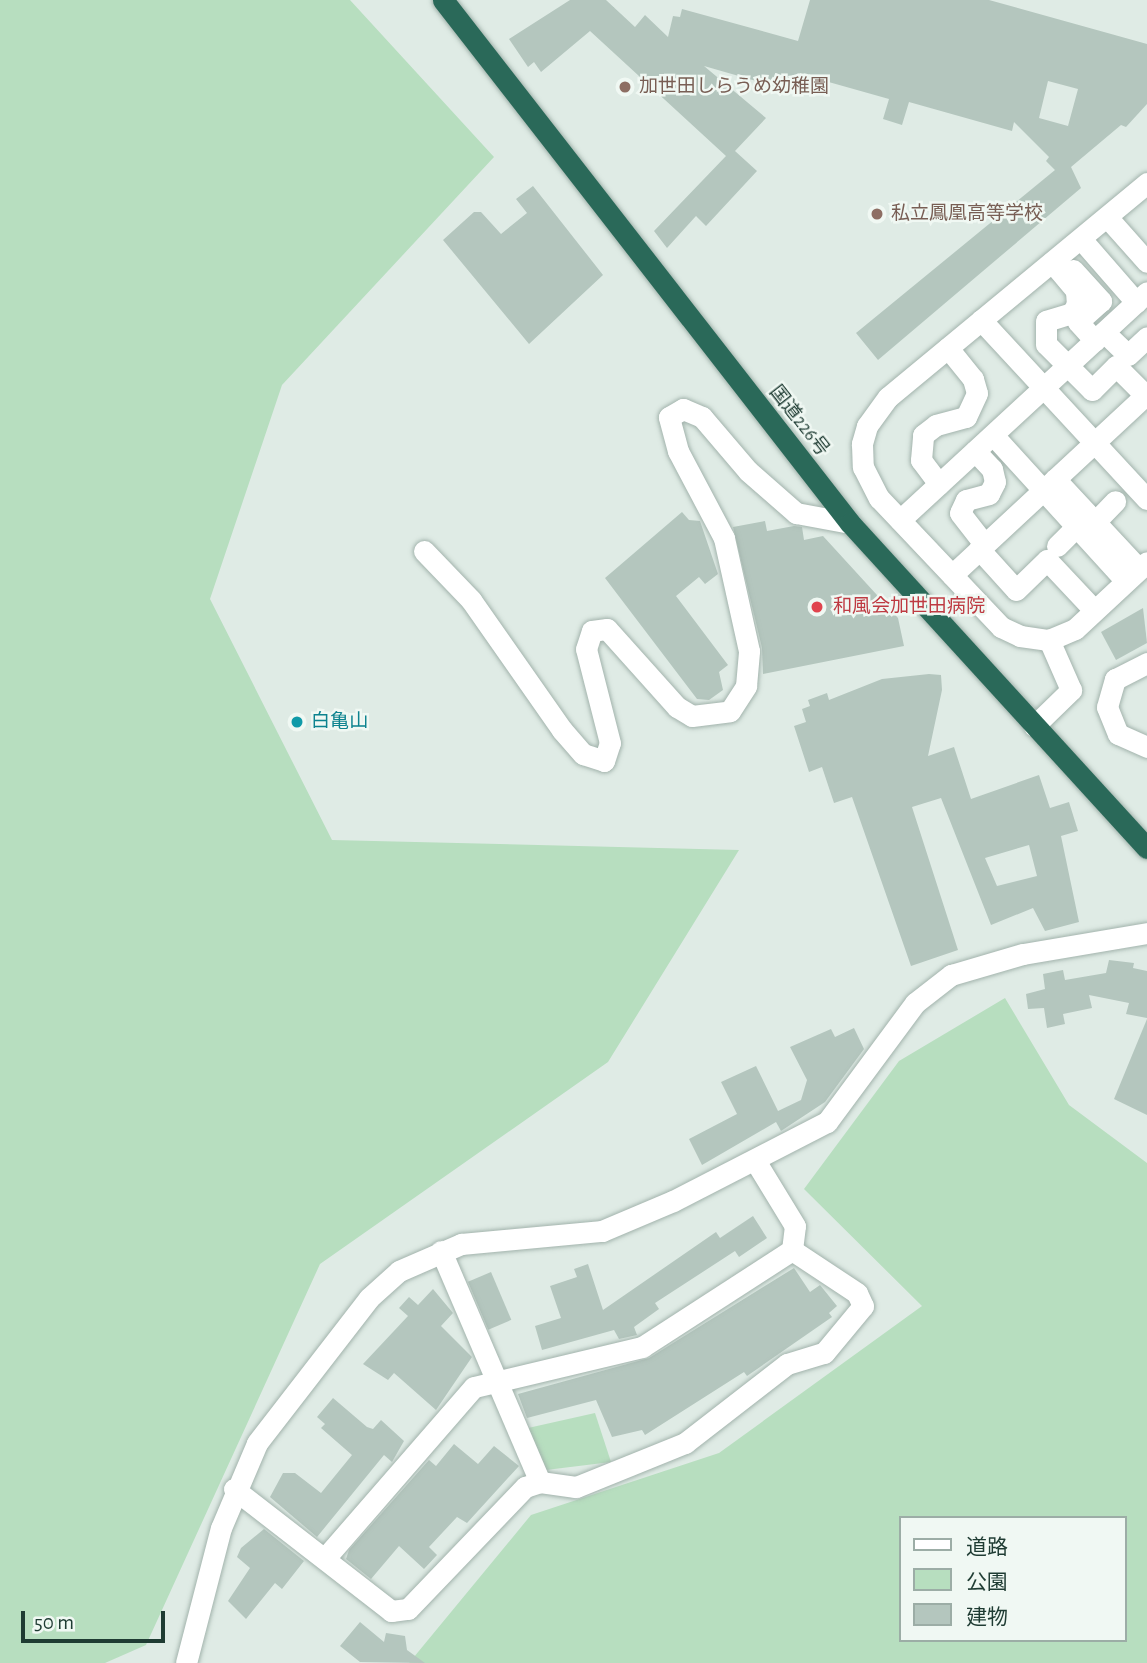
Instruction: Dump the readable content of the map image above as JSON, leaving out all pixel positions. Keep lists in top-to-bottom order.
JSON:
{
  "streets": {
    "highway": ["国道226号"]
  },
  "places": [
    "加世田しらうめ幼稚園",
    "私立鳳凰高等学校",
    "和風会加世田病院",
    "白亀山"
  ],
  "legend": ["道路", "公園", "建物"],
  "scale_bar": "50 m"
}
